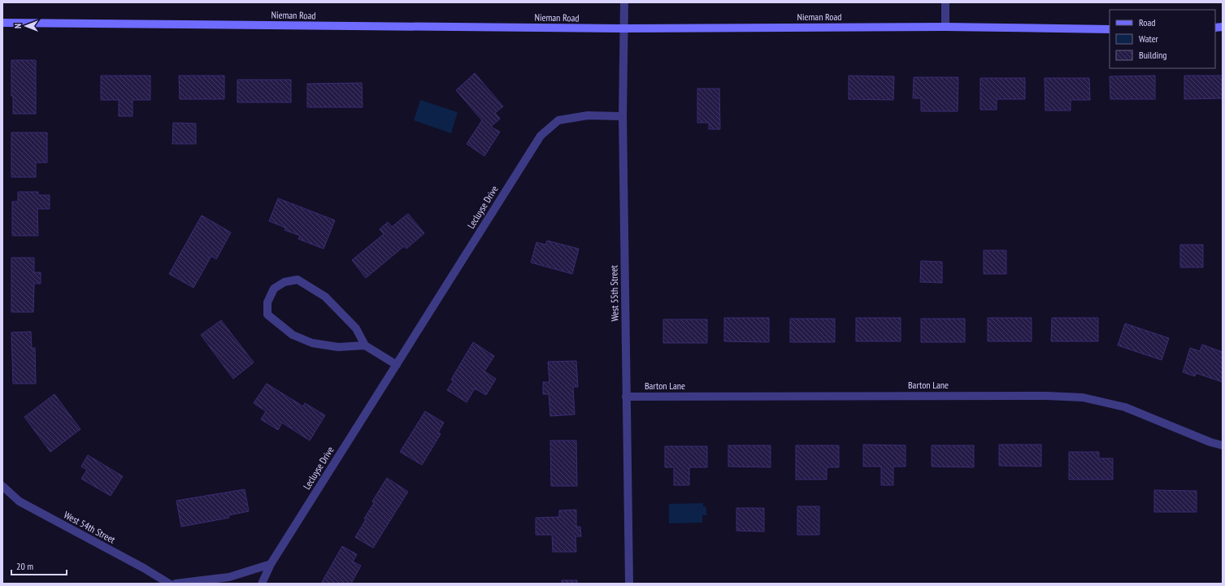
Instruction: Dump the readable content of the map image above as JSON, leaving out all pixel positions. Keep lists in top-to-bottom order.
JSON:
{
  "streets": {
    "main road": ["Nieman Road"],
    "street": [
      "Lecluyse Drive",
      "West 55th Street",
      "Barton Lane",
      "West 54th Street"
    ]
  },
  "crossings": [
    ["Nieman Road", "West 55th Street"],
    ["Lecluyse Drive", "West 55th Street"],
    ["West 55th Street", "Barton Lane"]
  ],
  "legend": ["Road", "Water", "Building"],
  "scale_bar": "20 m",
  "north": "left"
}
